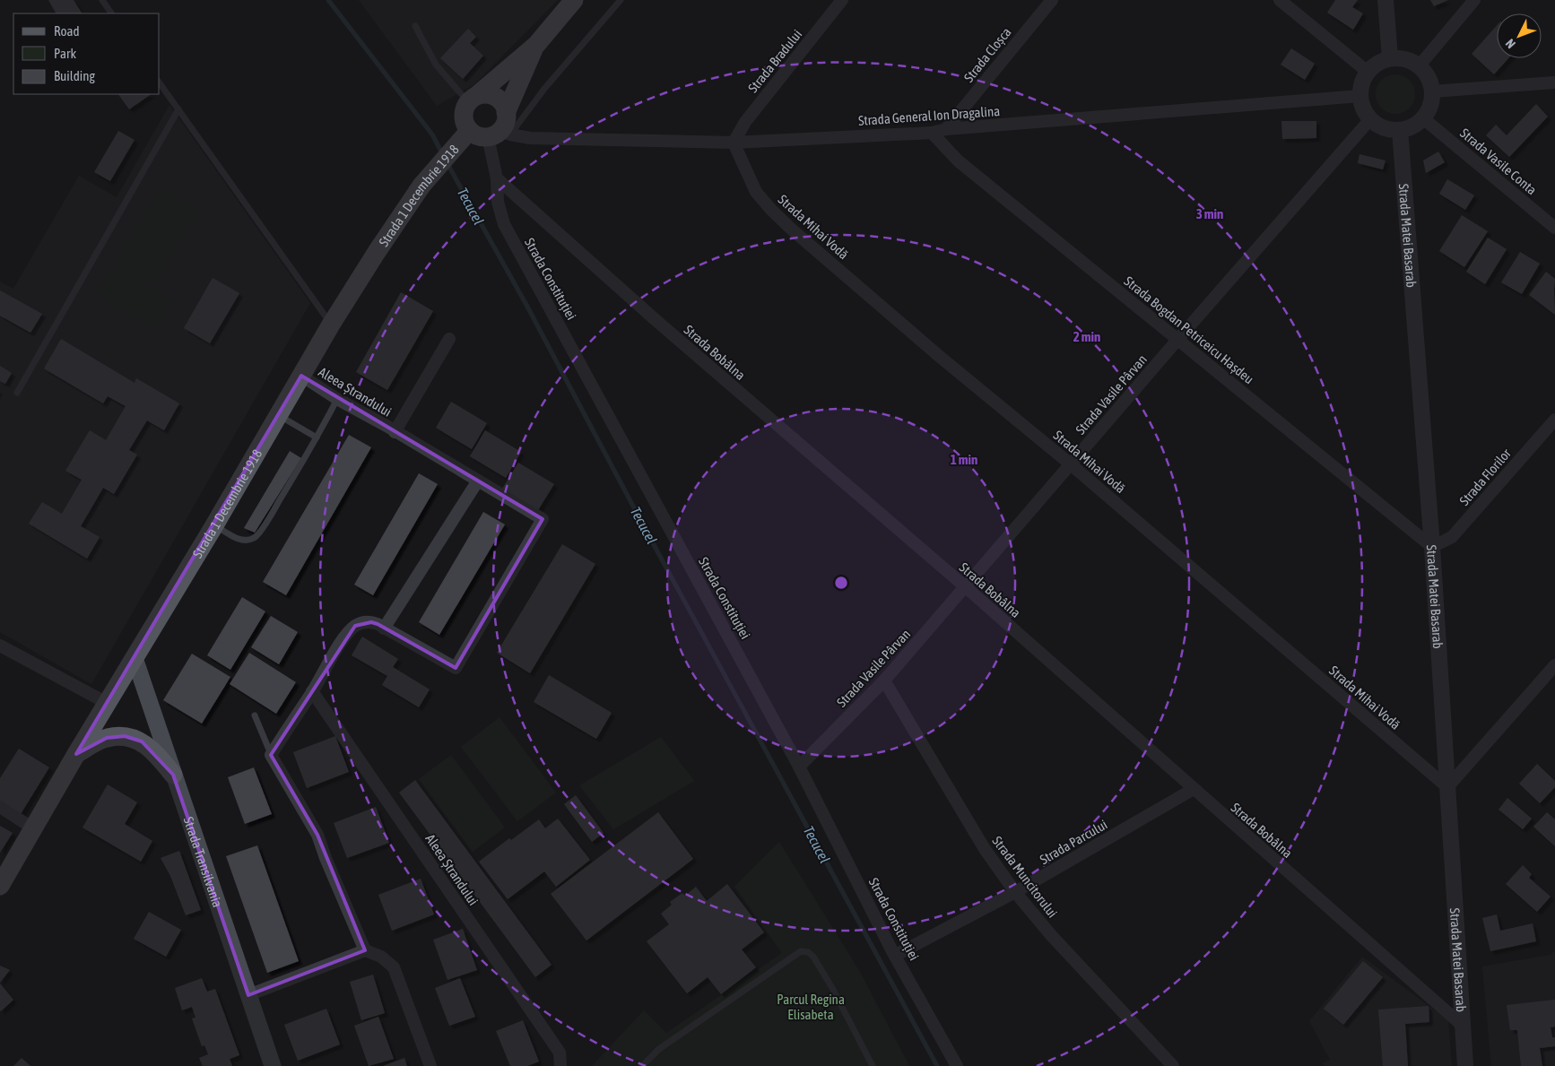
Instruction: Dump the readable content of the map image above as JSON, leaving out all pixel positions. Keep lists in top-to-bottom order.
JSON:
{
  "streets": {
    "main road": ["Strada 1 Decembrie 1918", "Strada Transilvania"],
    "street": [
      "Strada Cloșca",
      "Strada Bradului",
      "Strada General Ion Dragalina",
      "Strada Vasile Conta",
      "Strada Mihai Vodă",
      "Strada Matei Basarab",
      "Strada Constituției",
      "Strada Bogdan Petriceicu Hașdeu",
      "Strada Bobâlna",
      "Aleea Ștrandului",
      "Strada Vasile Pârvan",
      "Strada Florilor",
      "Strada Parcului",
      "Strada Muncitorului"
    ]
  },
  "crossings": [
    ["Strada Cloșca", "Strada General Ion Dragalina"],
    ["Strada Bradului", "Strada General Ion Dragalina"],
    ["Strada Bradului", "Strada Mihai Vodă"],
    ["Strada General Ion Dragalina", "Strada Vasile Conta"],
    ["Strada General Ion Dragalina", "Strada 1 Decembrie 1918"],
    ["Strada General Ion Dragalina", "Strada Mihai Vodă"],
    ["Strada General Ion Dragalina", "Strada Matei Basarab"],
    ["Strada General Ion Dragalina", "Strada Constituției"],
    ["Strada General Ion Dragalina", "Strada Bogdan Petriceicu Hașdeu"],
    ["Strada General Ion Dragalina", "Strada Vasile Pârvan"],
    ["Strada Vasile Conta", "Strada Matei Basarab"],
    ["Strada Vasile Conta", "Strada Vasile Pârvan"],
    ["Strada 1 Decembrie 1918", "Strada Constituției"],
    ["Strada 1 Decembrie 1918", "Aleea Ștrandului"],
    ["Strada 1 Decembrie 1918", "Strada Transilvania"],
    ["Strada Mihai Vodă", "Strada Matei Basarab"],
    ["Strada Mihai Vodă", "Strada Vasile Pârvan"],
    ["Strada Matei Basarab", "Strada Bogdan Petriceicu Hașdeu"],
    ["Strada Matei Basarab", "Strada Bobâlna"],
    ["Strada Matei Basarab", "Strada Vasile Pârvan"],
    ["Strada Matei Basarab", "Strada Florilor"],
    ["Strada Constituției", "Strada Bobâlna"],
    ["Strada Constituției", "Strada Vasile Pârvan"],
    ["Strada Constituției", "Strada Parcului"],
    ["Strada Bogdan Petriceicu Hașdeu", "Strada Vasile Pârvan"],
    ["Strada Bogdan Petriceicu Hașdeu", "Strada Florilor"],
    ["Strada Bobâlna", "Strada Vasile Pârvan"],
    ["Strada Bobâlna", "Strada Parcului"],
    ["Strada Vasile Pârvan", "Strada Muncitorului"],
    ["Strada Parcului", "Strada Muncitorului"]
  ],
  "water": ["Tecucel"],
  "parks": ["Parcul Regina Elisabeta"],
  "legend": ["Road", "Park", "Building"],
  "north": "bottom left",
  "rings": ["3 min", "2 min", "1 min"]
}
